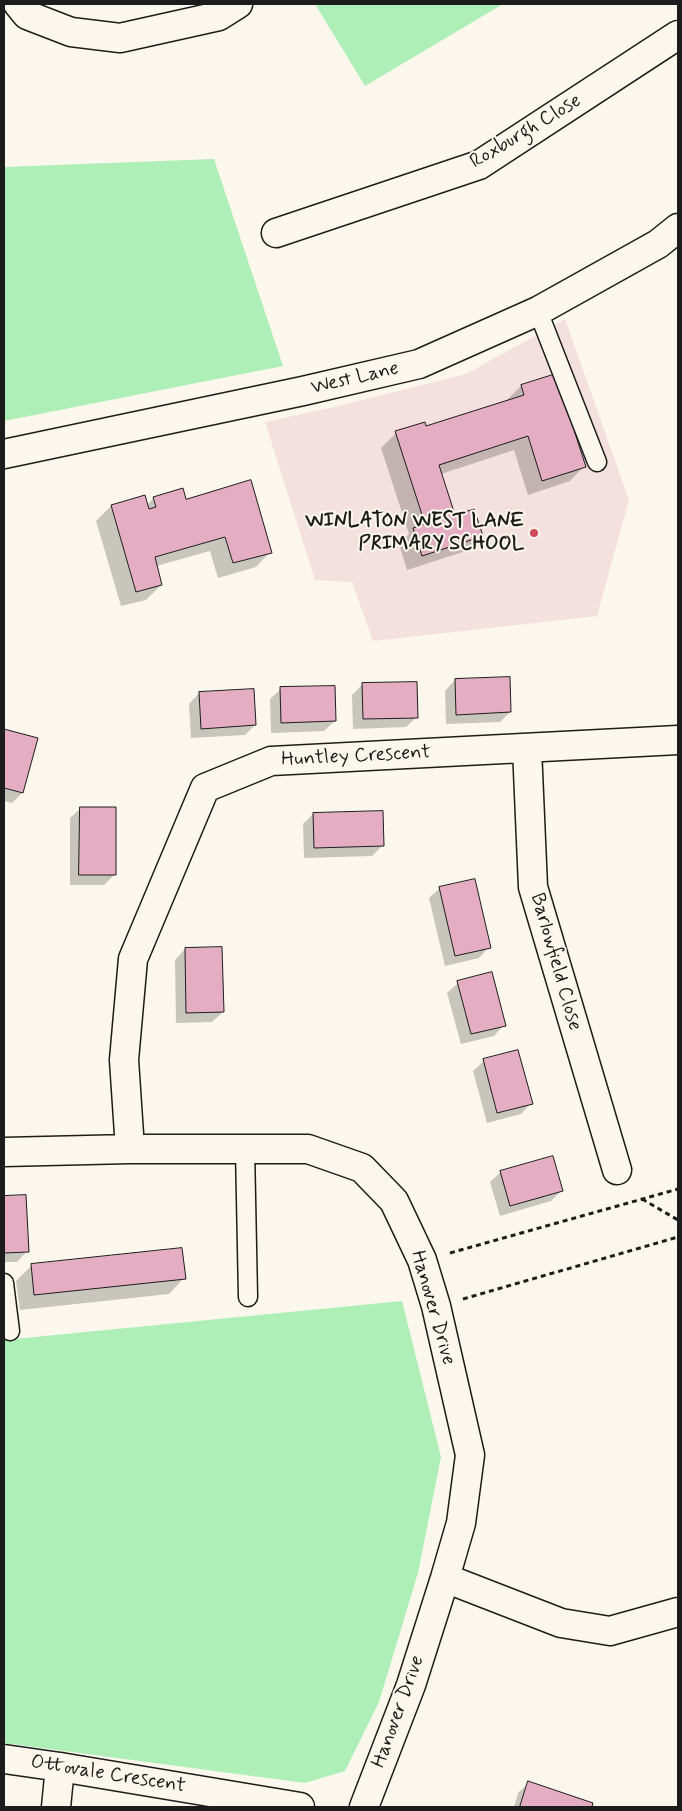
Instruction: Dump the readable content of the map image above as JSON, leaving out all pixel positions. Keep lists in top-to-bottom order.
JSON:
{
  "streets": {
    "street": [
      "Roxburgh Close",
      "West Lane",
      "Huntley Crescent",
      "Barlowfield Close",
      "Hanover Drive",
      "Ottovale Crescent"
    ]
  },
  "crossings": [
    ["Huntley Crescent", "Barlowfield Close"],
    ["Huntley Crescent", "Hanover Drive"]
  ],
  "places": ["WINLATON WEST LANE PRIMARY SCHOOL"]
}
